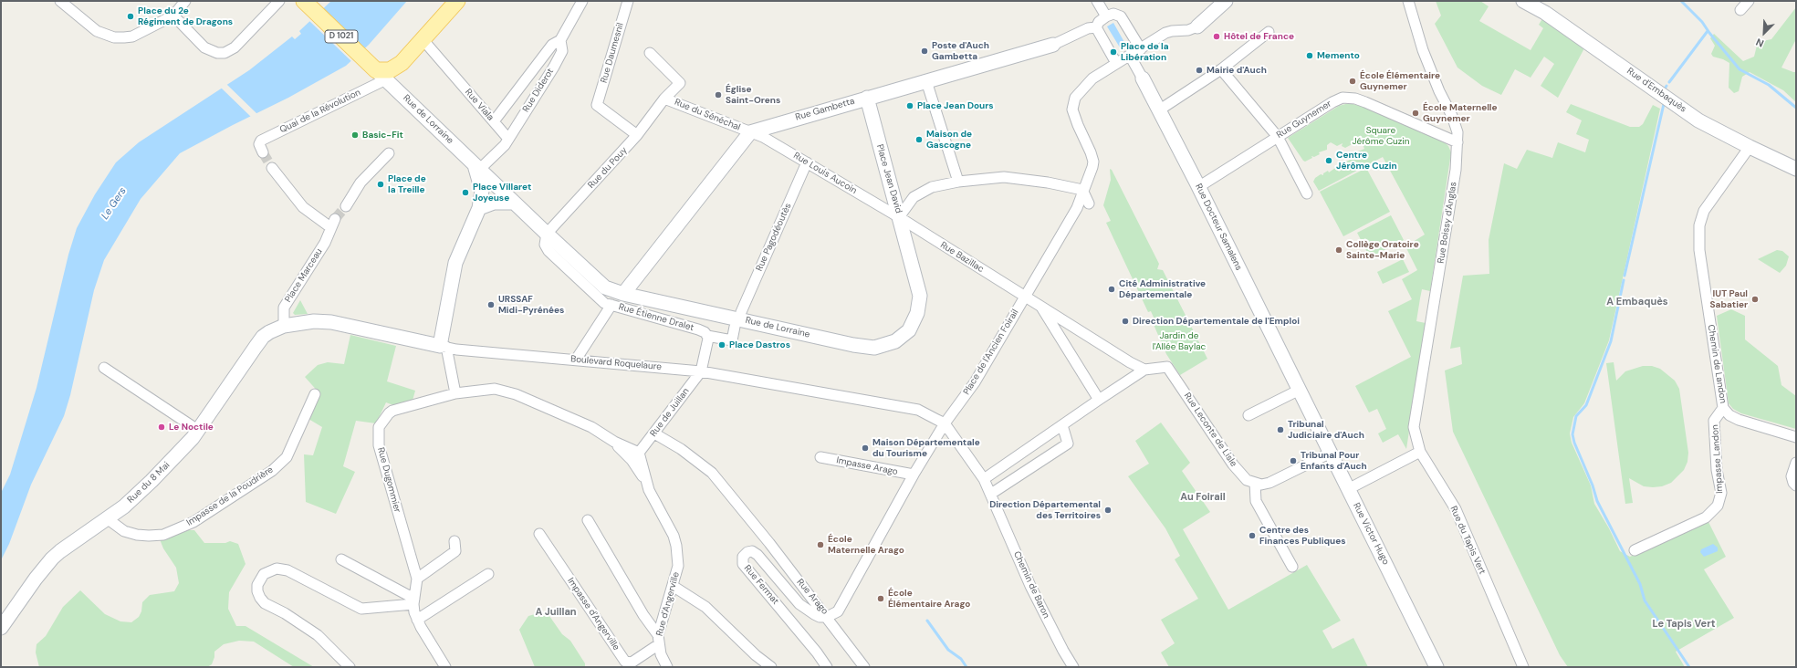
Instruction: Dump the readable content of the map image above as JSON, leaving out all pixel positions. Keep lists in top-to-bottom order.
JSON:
{
  "streets": {
    "main road": [
      "D 1021",
      "Rue d'Embaquès",
      "Rue Gambetta",
      "Rue de Lorraine",
      "Place Jean David",
      "Rue Docteur Samalens",
      "Boulevard Roquelaure",
      "Rue du 8 Mai",
      "Rue Victor Hugo"
    ],
    "street": [
      "Rue Daumesnil",
      "Rue Diderot",
      "Rue Viala",
      "Quai de la Révolution",
      "Rue du Sénéchal",
      "Rue Guynemer",
      "Rue du Pouy",
      "Rue Louis Aucoin",
      "Rue Boissy d'Anglas",
      "Rue Pagodéoutès",
      "Rue Bazillac",
      "Place Marceau",
      "Rue Étienne Dralet",
      "Place de l'Ancien Foirail",
      "Chemin de Landon",
      "Rue de Juillan",
      "Rue Leconte de Lisle",
      "Impasse Landon",
      "Impasse Arago",
      "Rue Dugommier",
      "Impasse de la Poudrière",
      "Rue du Tapis Vert",
      "Rue Fermat",
      "Chemin de Baron",
      "Rue Arago",
      "Rue d'Angerville",
      "Impasse d'Angerville"
    ]
  },
  "crossings": [
    ["D 1021", "Quai de la Révolution"],
    ["D 1021", "Rue de Lorraine"],
    ["Rue Daumesnil", "Rue du Pouy"],
    ["Rue Diderot", "Rue Viala"],
    ["Rue d'Embaquès", "Chemin de Landon"],
    ["Rue Gambetta", "Rue du Sénéchal"],
    ["Rue Gambetta", "Rue Louis Aucoin"],
    ["Rue Gambetta", "Place Jean David"],
    ["Quai de la Révolution", "Rue de Lorraine"],
    ["Rue du Sénéchal", "Rue du Pouy"],
    ["Rue du Sénéchal", "Rue Louis Aucoin"],
    ["Rue de Lorraine", "Rue du Pouy"],
    ["Rue de Lorraine", "Rue Louis Aucoin"],
    ["Rue de Lorraine", "Place Jean David"],
    ["Rue de Lorraine", "Rue Bazillac"],
    ["Rue de Lorraine", "Rue Étienne Dralet"],
    ["Rue Guynemer", "Rue Boissy d'Anglas"],
    ["Rue Guynemer", "Rue Docteur Samalens"],
    ["Rue du Pouy", "Rue Étienne Dralet"],
    ["Rue Louis Aucoin", "Place Jean David"],
    ["Rue Louis Aucoin", "Rue Pagodéoutès"],
    ["Rue Louis Aucoin", "Rue Bazillac"],
    ["Place Jean David", "Rue Bazillac"],
    ["Place Jean David", "Place de l'Ancien Foirail"],
    ["Rue Boissy d'Anglas", "Rue du Tapis Vert"],
    ["Rue Docteur Samalens", "Rue Victor Hugo"],
    ["Rue Bazillac", "Place de l'Ancien Foirail"],
    ["Place Marceau", "Boulevard Roquelaure"],
    ["Place Marceau", "Rue du 8 Mai"],
    ["Place de l'Ancien Foirail", "Boulevard Roquelaure"],
    ["Place de l'Ancien Foirail", "Rue Arago"],
    ["Boulevard Roquelaure", "Rue de Juillan"],
    ["Boulevard Roquelaure", "Rue du 8 Mai"],
    ["Boulevard Roquelaure", "Rue Arago"],
    ["Chemin de Landon", "Impasse Landon"],
    ["Rue de Juillan", "Rue Arago"],
    ["Rue de Juillan", "Rue d'Angerville"],
    ["Impasse Arago", "Rue Arago"],
    ["Rue Dugommier", "Rue d'Angerville"],
    ["Rue du 8 Mai", "Impasse de la Poudrière"],
    ["Rue Fermat", "Rue Arago"],
    ["Rue d'Angerville", "Impasse d'Angerville"]
  ],
  "districts": [
    "A Embaquès",
    "Au Foirail",
    "A Juillan",
    "Le Tapis Vert"
  ],
  "water": ["Le Gers"],
  "parks": ["Square Jérôme Cuzin", "Jardin de l'Allée Baylac"],
  "places": [
    "Place du 2e Régiment de Dragons",
    "Hôtel de France",
    "Poste d'Auch Gambetta",
    "Place de la Libération",
    "Memento",
    "Mairie d'Auch",
    "École Élémentaire Guynemer",
    "Église Saint-Orens",
    "Place Jean Dours",
    "École Maternelle Guynemer",
    "Basic-Fit",
    "Maison de Gascogne",
    "Centre Jérôme Cuzin",
    "Place de la Treille",
    "Place Villaret Joyeuse",
    "Collège Oratoire Sainte-Marie",
    "Cité Administrative Départementale",
    "IUT Paul Sabatier",
    "URSSAF Midi-Pyrénées",
    "Direction Départementale de l'Emploi",
    "Place Dastros",
    "Le Noctile",
    "Tribunal Judiciaire d'Auch",
    "Maison Départementale du Tourisme",
    "Tribunal Pour Enfants d'Auch",
    "Direction Départemental des Territoires",
    "Centre des Finances Publiques",
    "École Maternelle Arago",
    "École Élémentaire Arago"
  ],
  "north": "bottom left"
}
